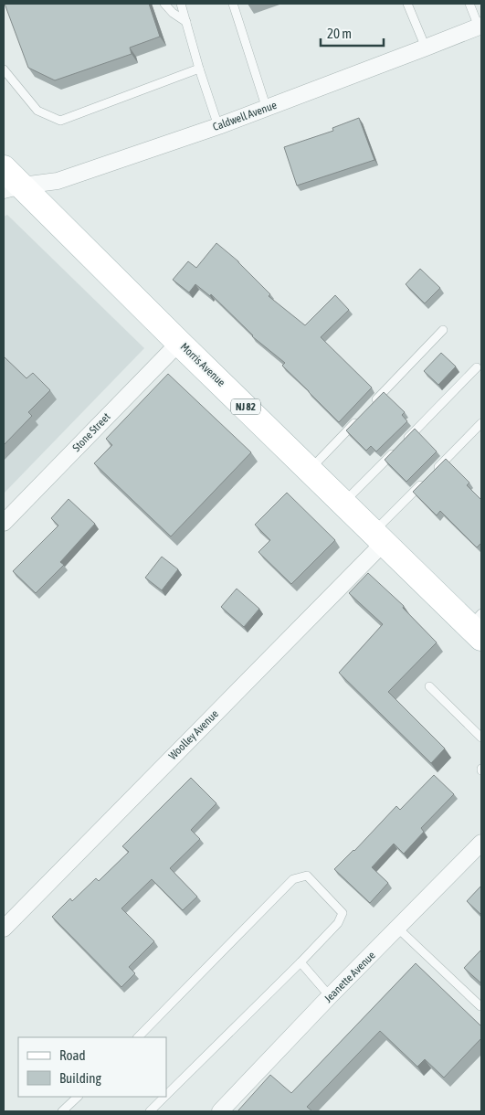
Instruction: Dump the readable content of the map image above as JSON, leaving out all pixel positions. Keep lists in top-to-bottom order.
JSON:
{
  "streets": {
    "main road": ["Morris Avenue", "NJ 82"],
    "street": [
      "Caldwell Avenue",
      "Stone Street",
      "Woolley Avenue",
      "Jeanette Avenue"
    ]
  },
  "crossings": [
    ["Caldwell Avenue", "Morris Avenue"],
    ["Morris Avenue", "Stone Street"],
    ["Morris Avenue", "Woolley Avenue"]
  ],
  "legend": ["Road", "Building"],
  "scale_bar": "20 m"
}
